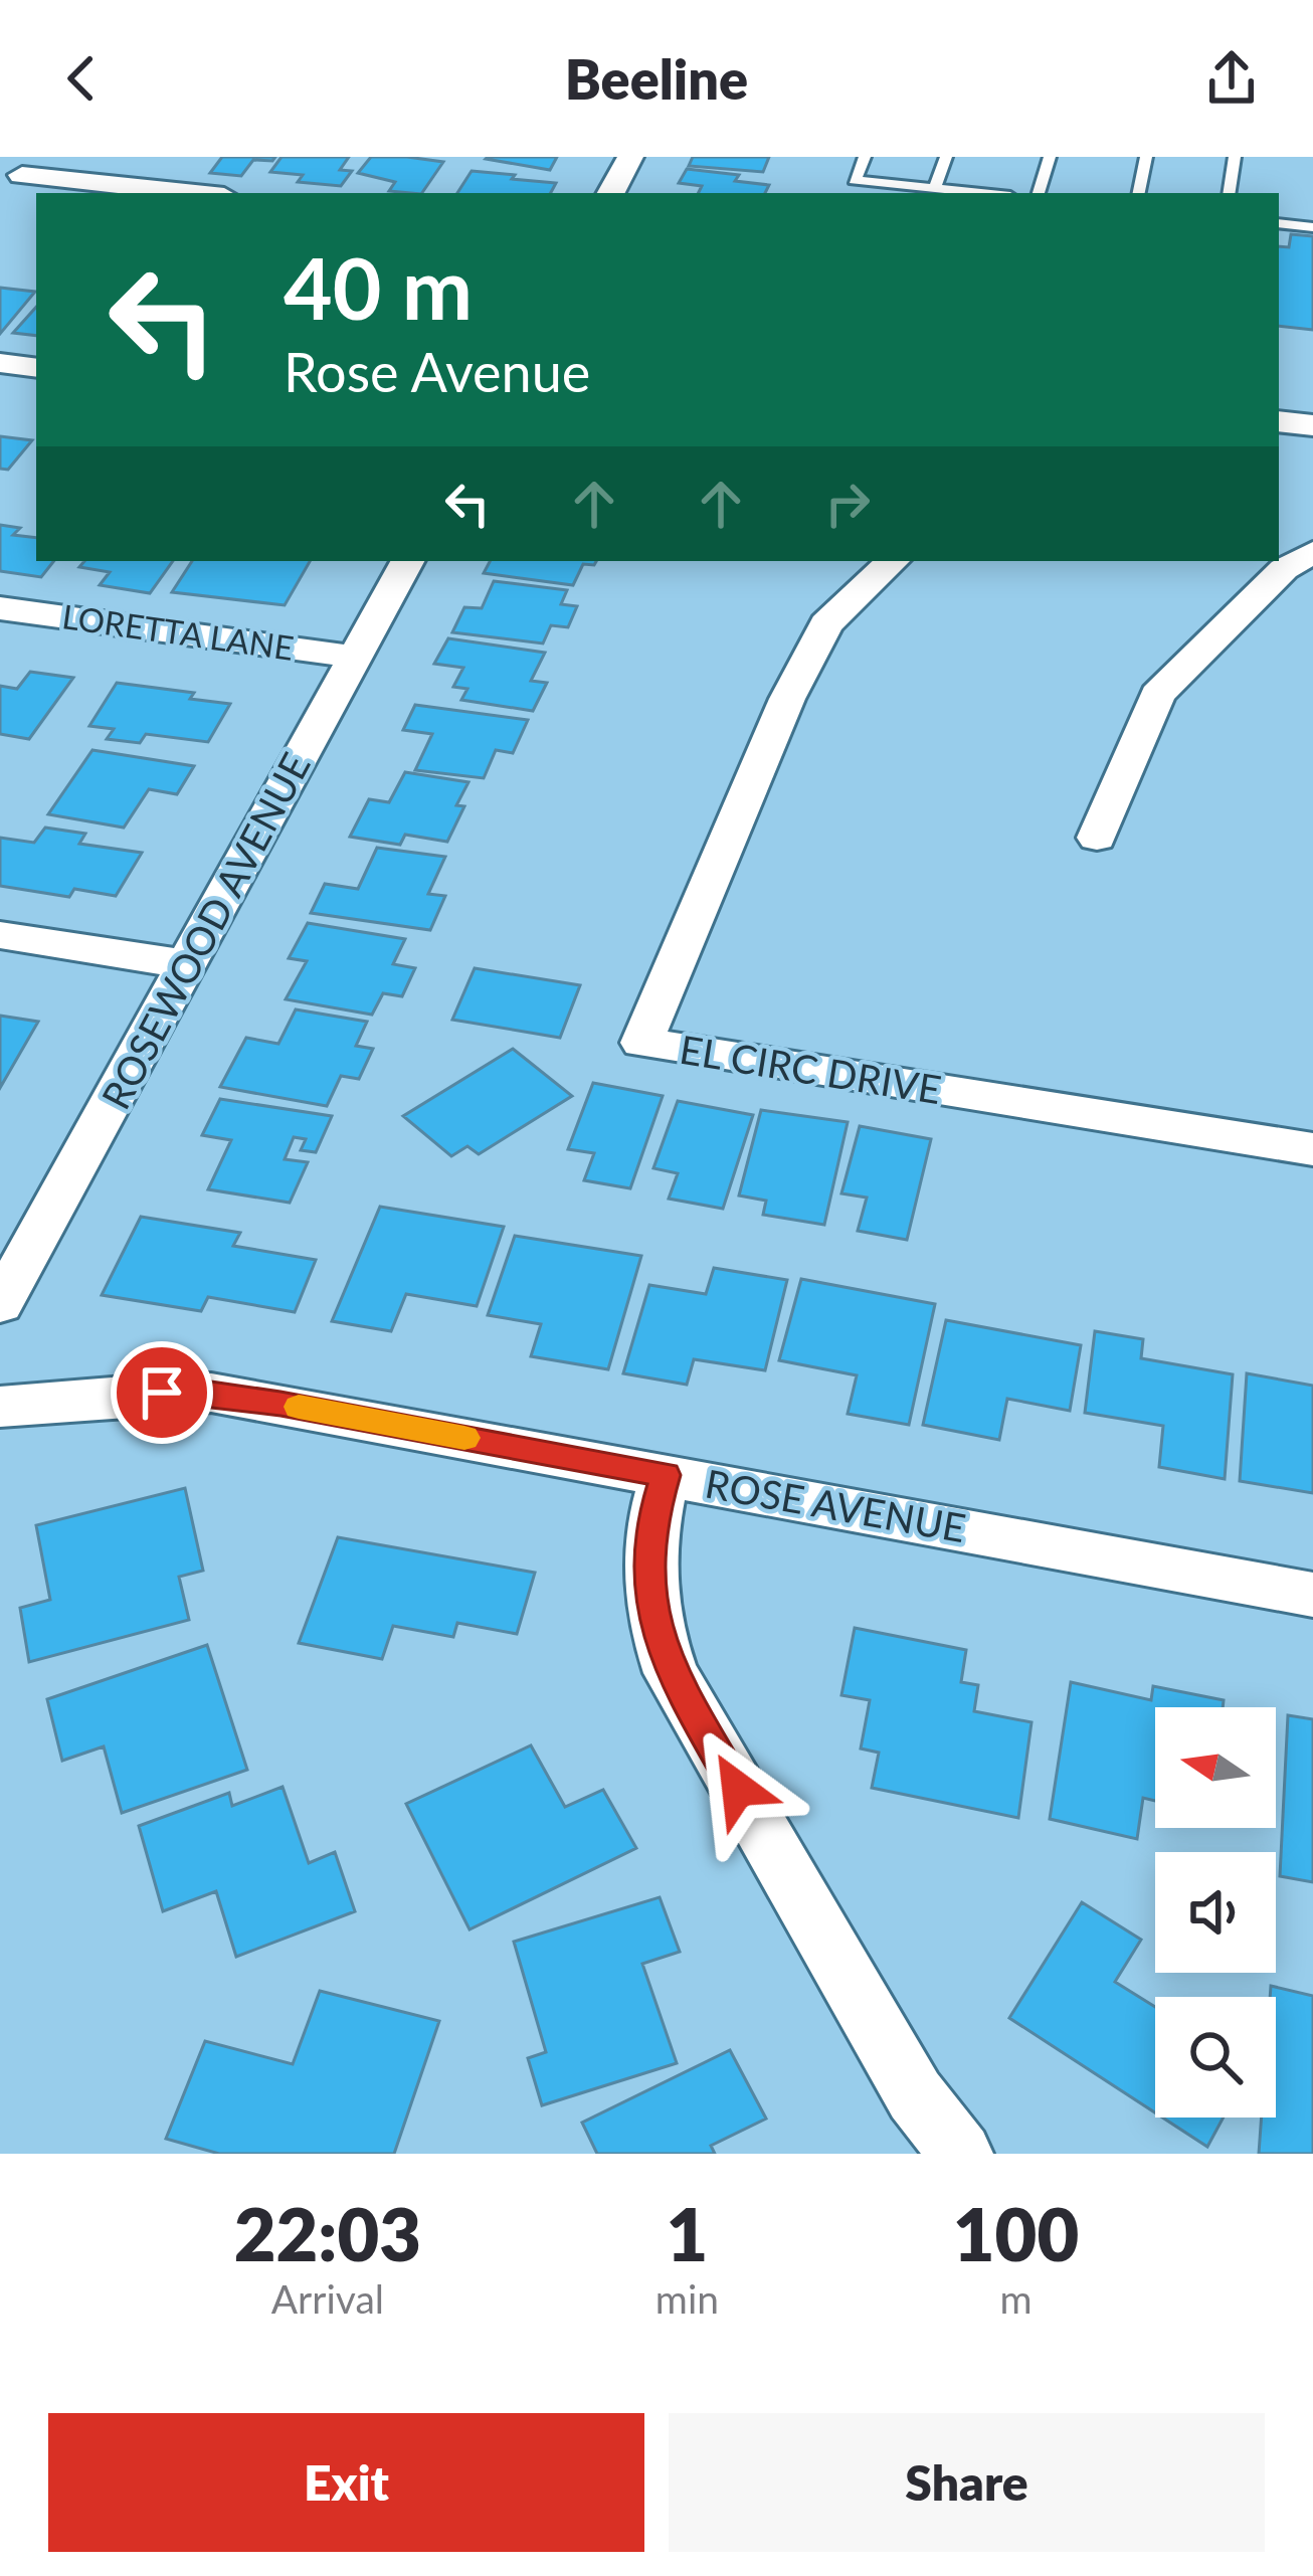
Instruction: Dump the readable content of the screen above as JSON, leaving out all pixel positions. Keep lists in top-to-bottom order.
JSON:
{
  "streets": {
    "street": [
      "LORETTA LANE",
      "ROSEWOOD AVENUE",
      "EL CIRC DRIVE",
      "ROSE AVENUE"
    ]
  },
  "crossings": [
    ["LORETTA LANE", "ROSEWOOD AVENUE"]
  ],
  "north": "left",
  "page": {
    "header": "Beeline",
    "turn": ["40 m", "Rose Avenue"],
    "eta": [
      "22:03",
      "Arrival",
      "1",
      "min",
      "100",
      "m"
    ],
    "buttons": ["Exit", "Share"]
  }
}
